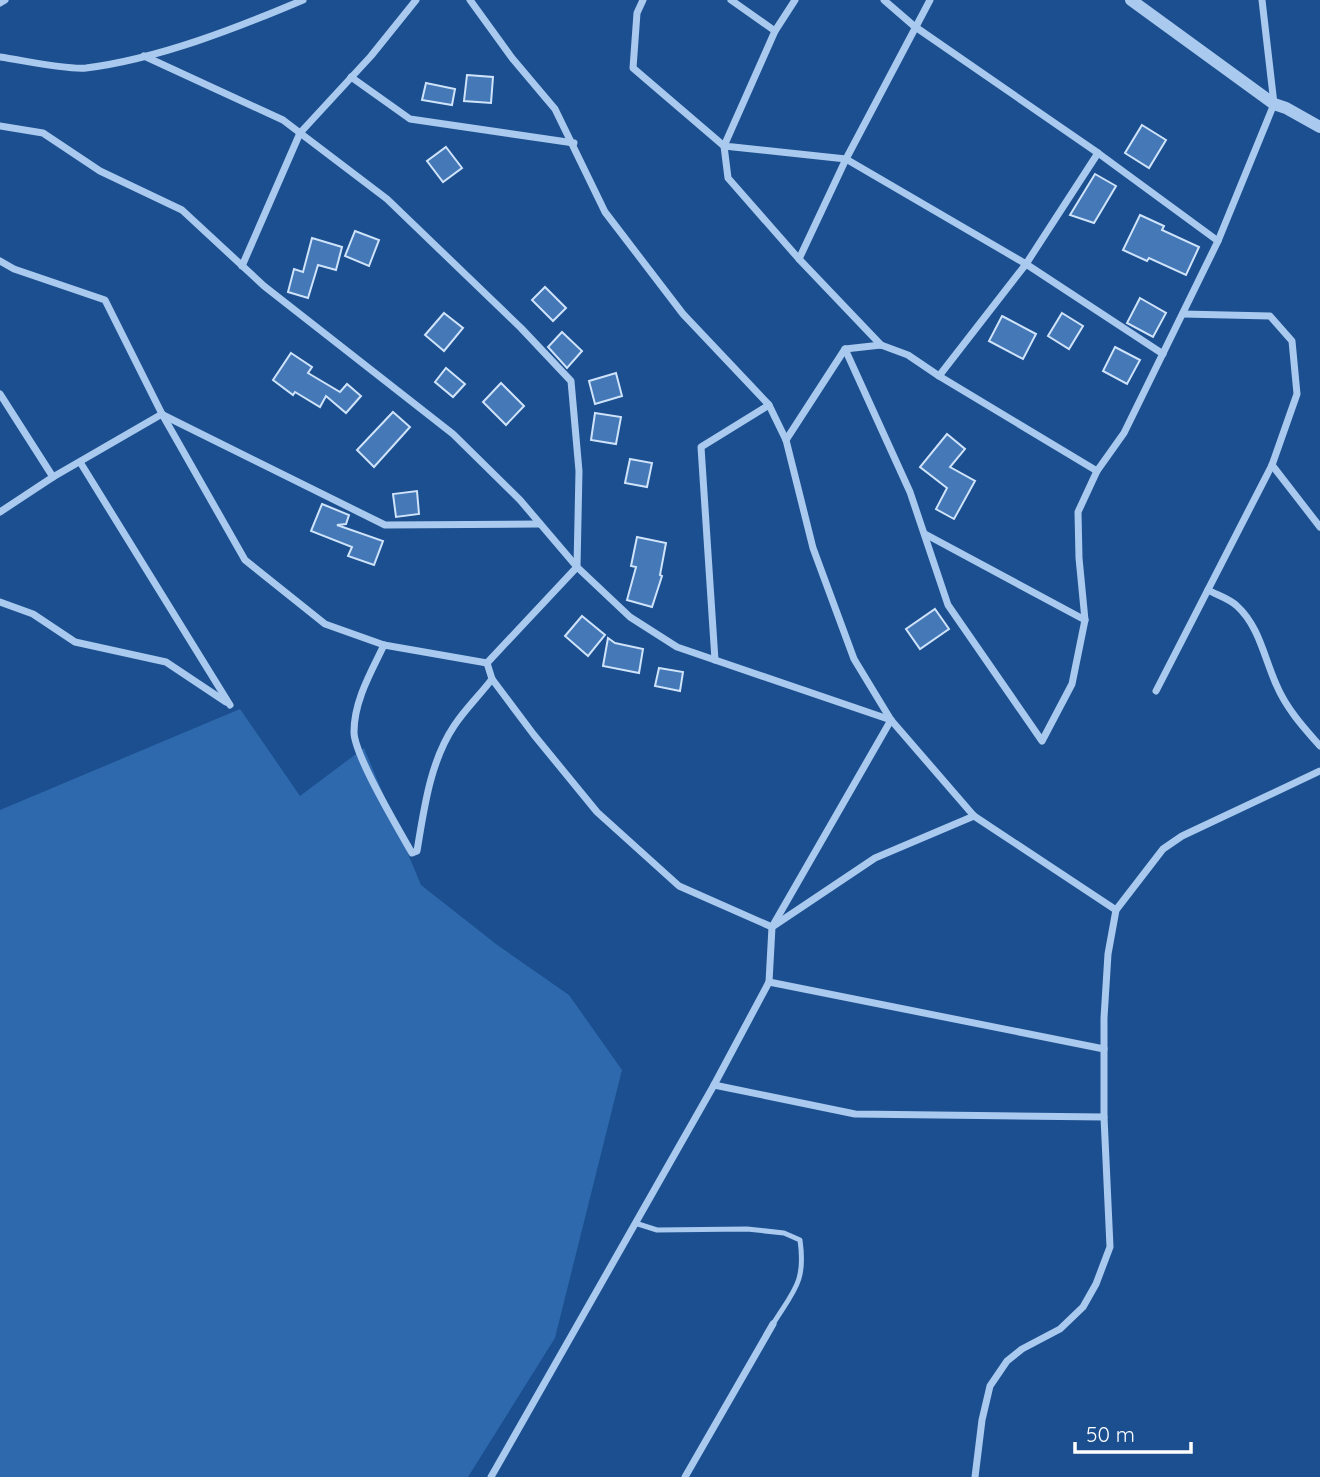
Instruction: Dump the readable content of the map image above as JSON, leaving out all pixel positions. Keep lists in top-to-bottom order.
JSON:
{
  "scale_bar": "50 m"
}
